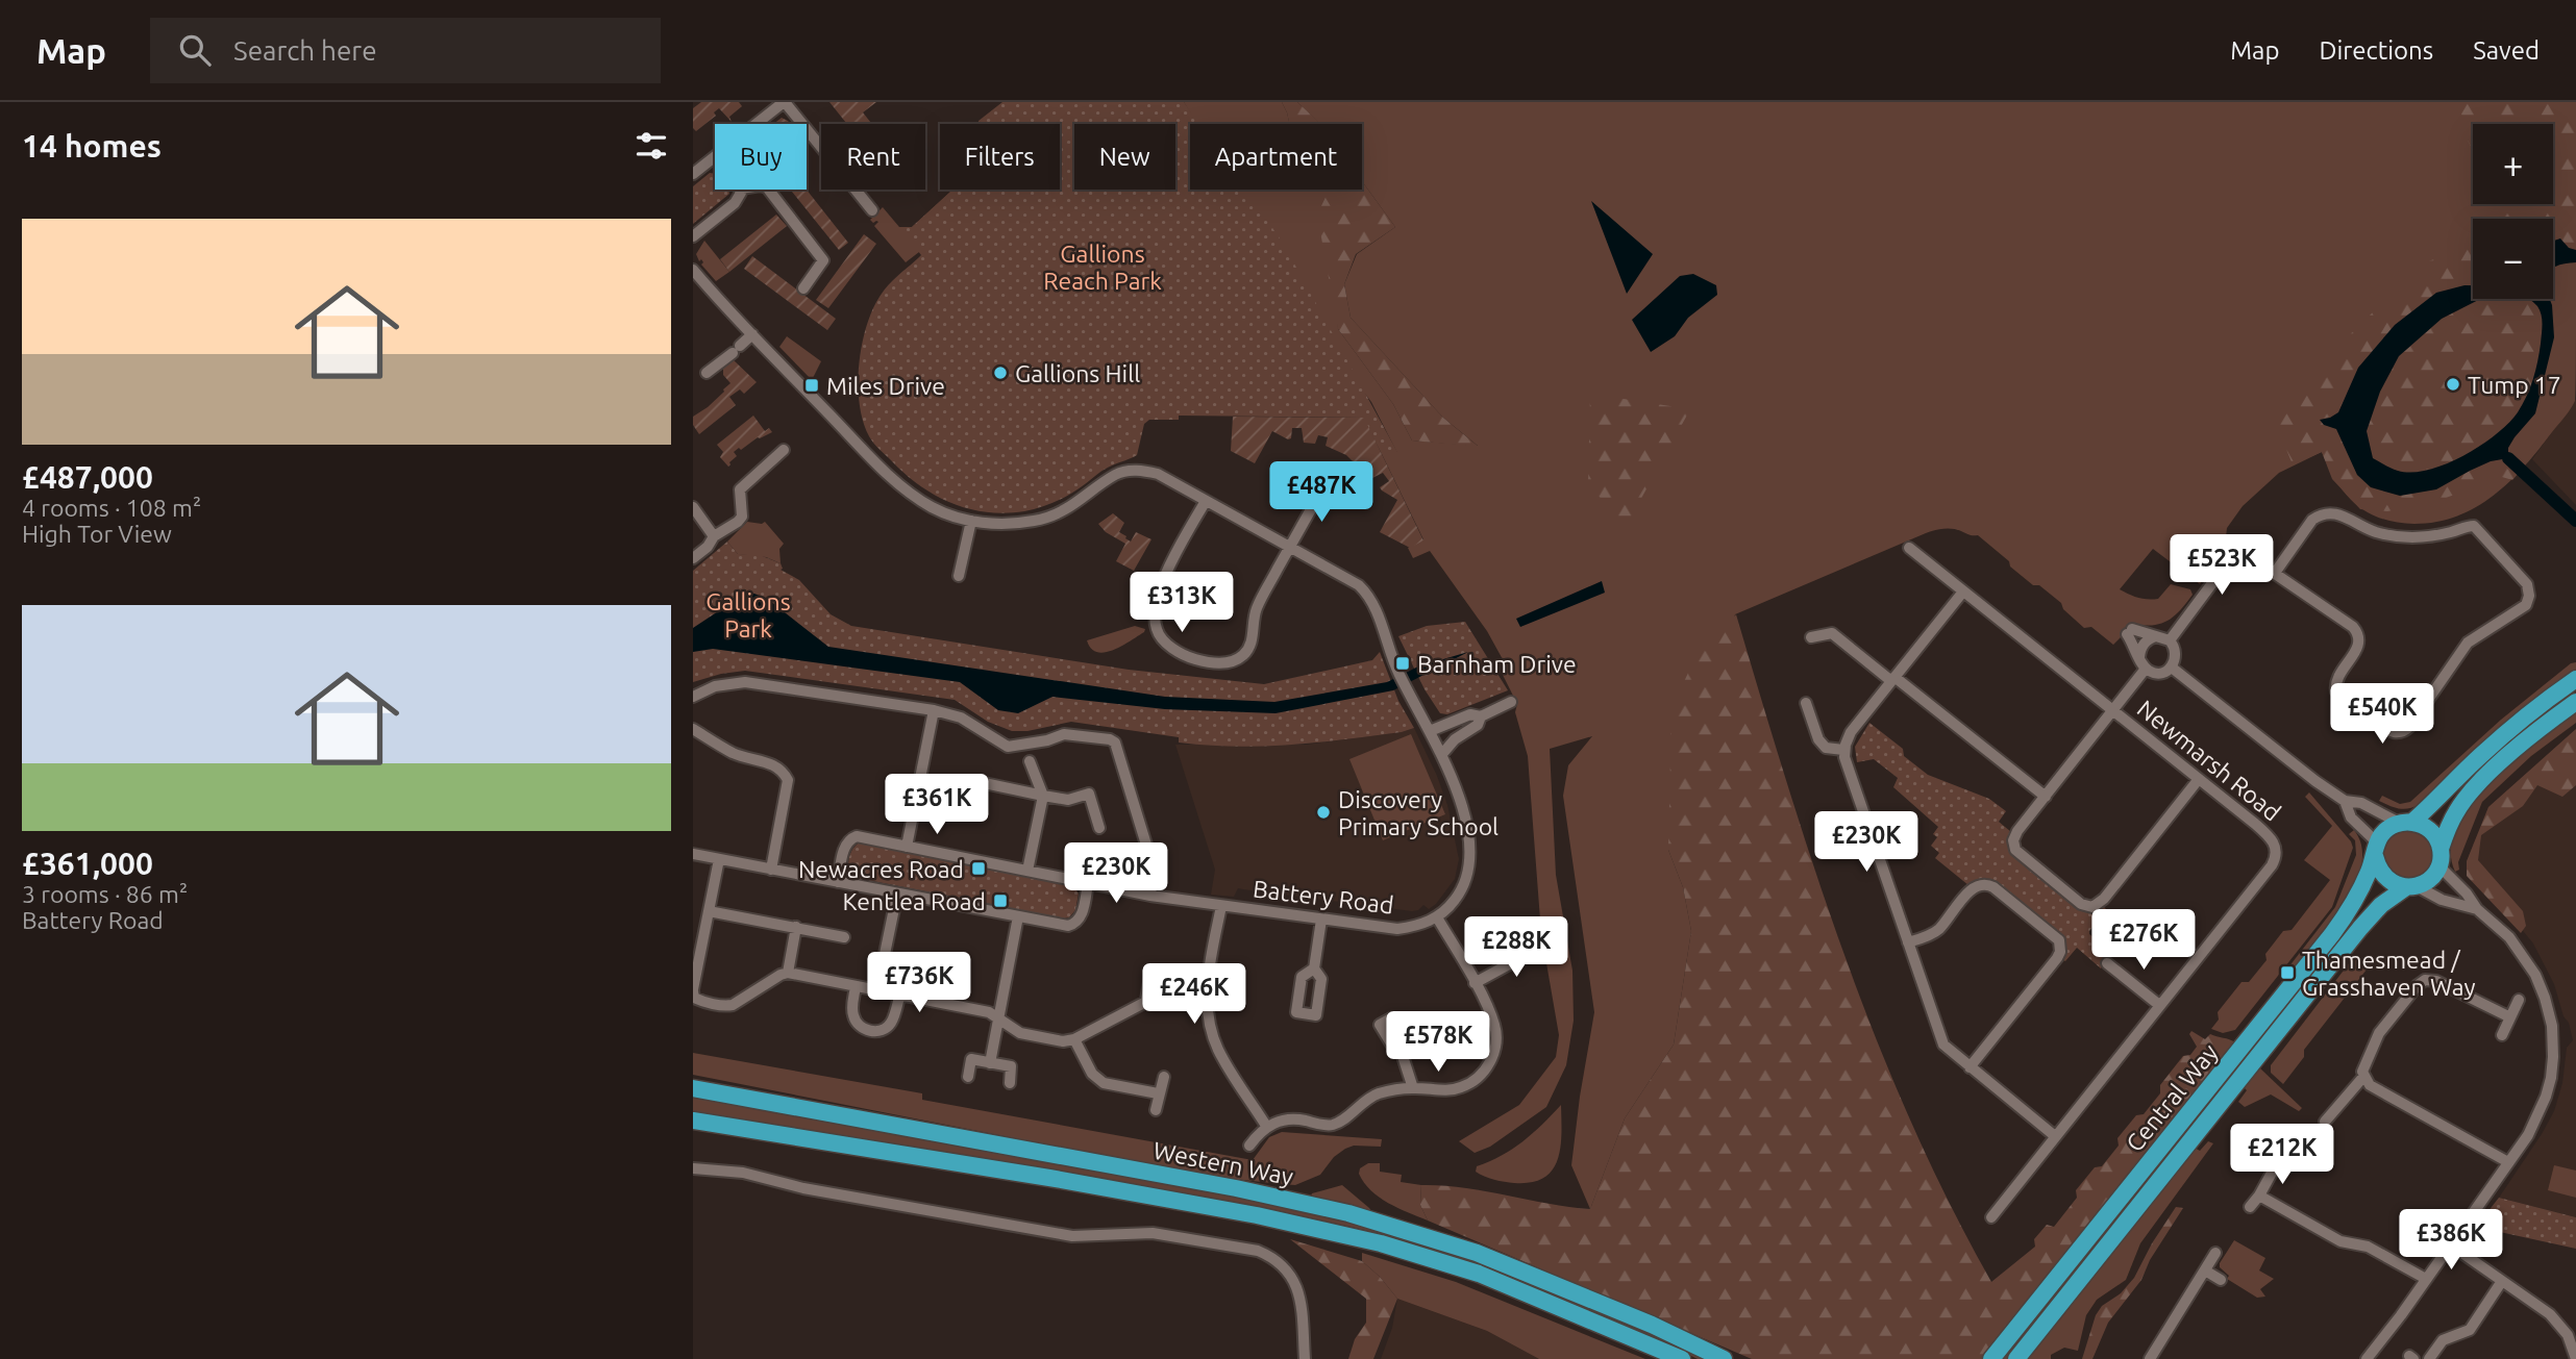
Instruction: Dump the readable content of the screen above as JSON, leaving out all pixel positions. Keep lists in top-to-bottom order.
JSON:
{
  "streets": {
    "main road": ["Central Way", "Western Way"],
    "street": ["Newmarsh Road", "Battery Road"]
  },
  "parks": ["Gallions Reach Park", "Gallions Park"],
  "places": {
    "other": ["Gallions Hill", "Tump 17", "Discovery Primary School"],
    "transit": [
      "Miles Drive",
      "Barnham Drive",
      "Newacres Road",
      "Kentlea Road",
      "Thamesmead / Grasshaven Way"
    ]
  },
  "page": {
    "header": "Map",
    "search": "Search here",
    "nav": ["Map", "Directions", "Saved"],
    "heading": "14 homes",
    "map_buttons": ["+", "−"],
    "chip": [
      "Buy",
      "Rent",
      "Filters",
      "New",
      "Apartment"
    ],
    "list": [
      {
        "name": "£487,000",
        "note": "4 rooms · 108 m² · High Tor View"
      },
      {
        "name": "£361,000",
        "note": "3 rooms · 86 m² · Battery Road"
      }
    ],
    "price": [
      "£487K",
      "£523K",
      "£313K",
      "£540K",
      "£361K",
      "£230K",
      "£230K",
      "£276K",
      "£288K",
      "£736K",
      "£246K",
      "£578K",
      "£212K",
      "£386K"
    ]
  }
}
